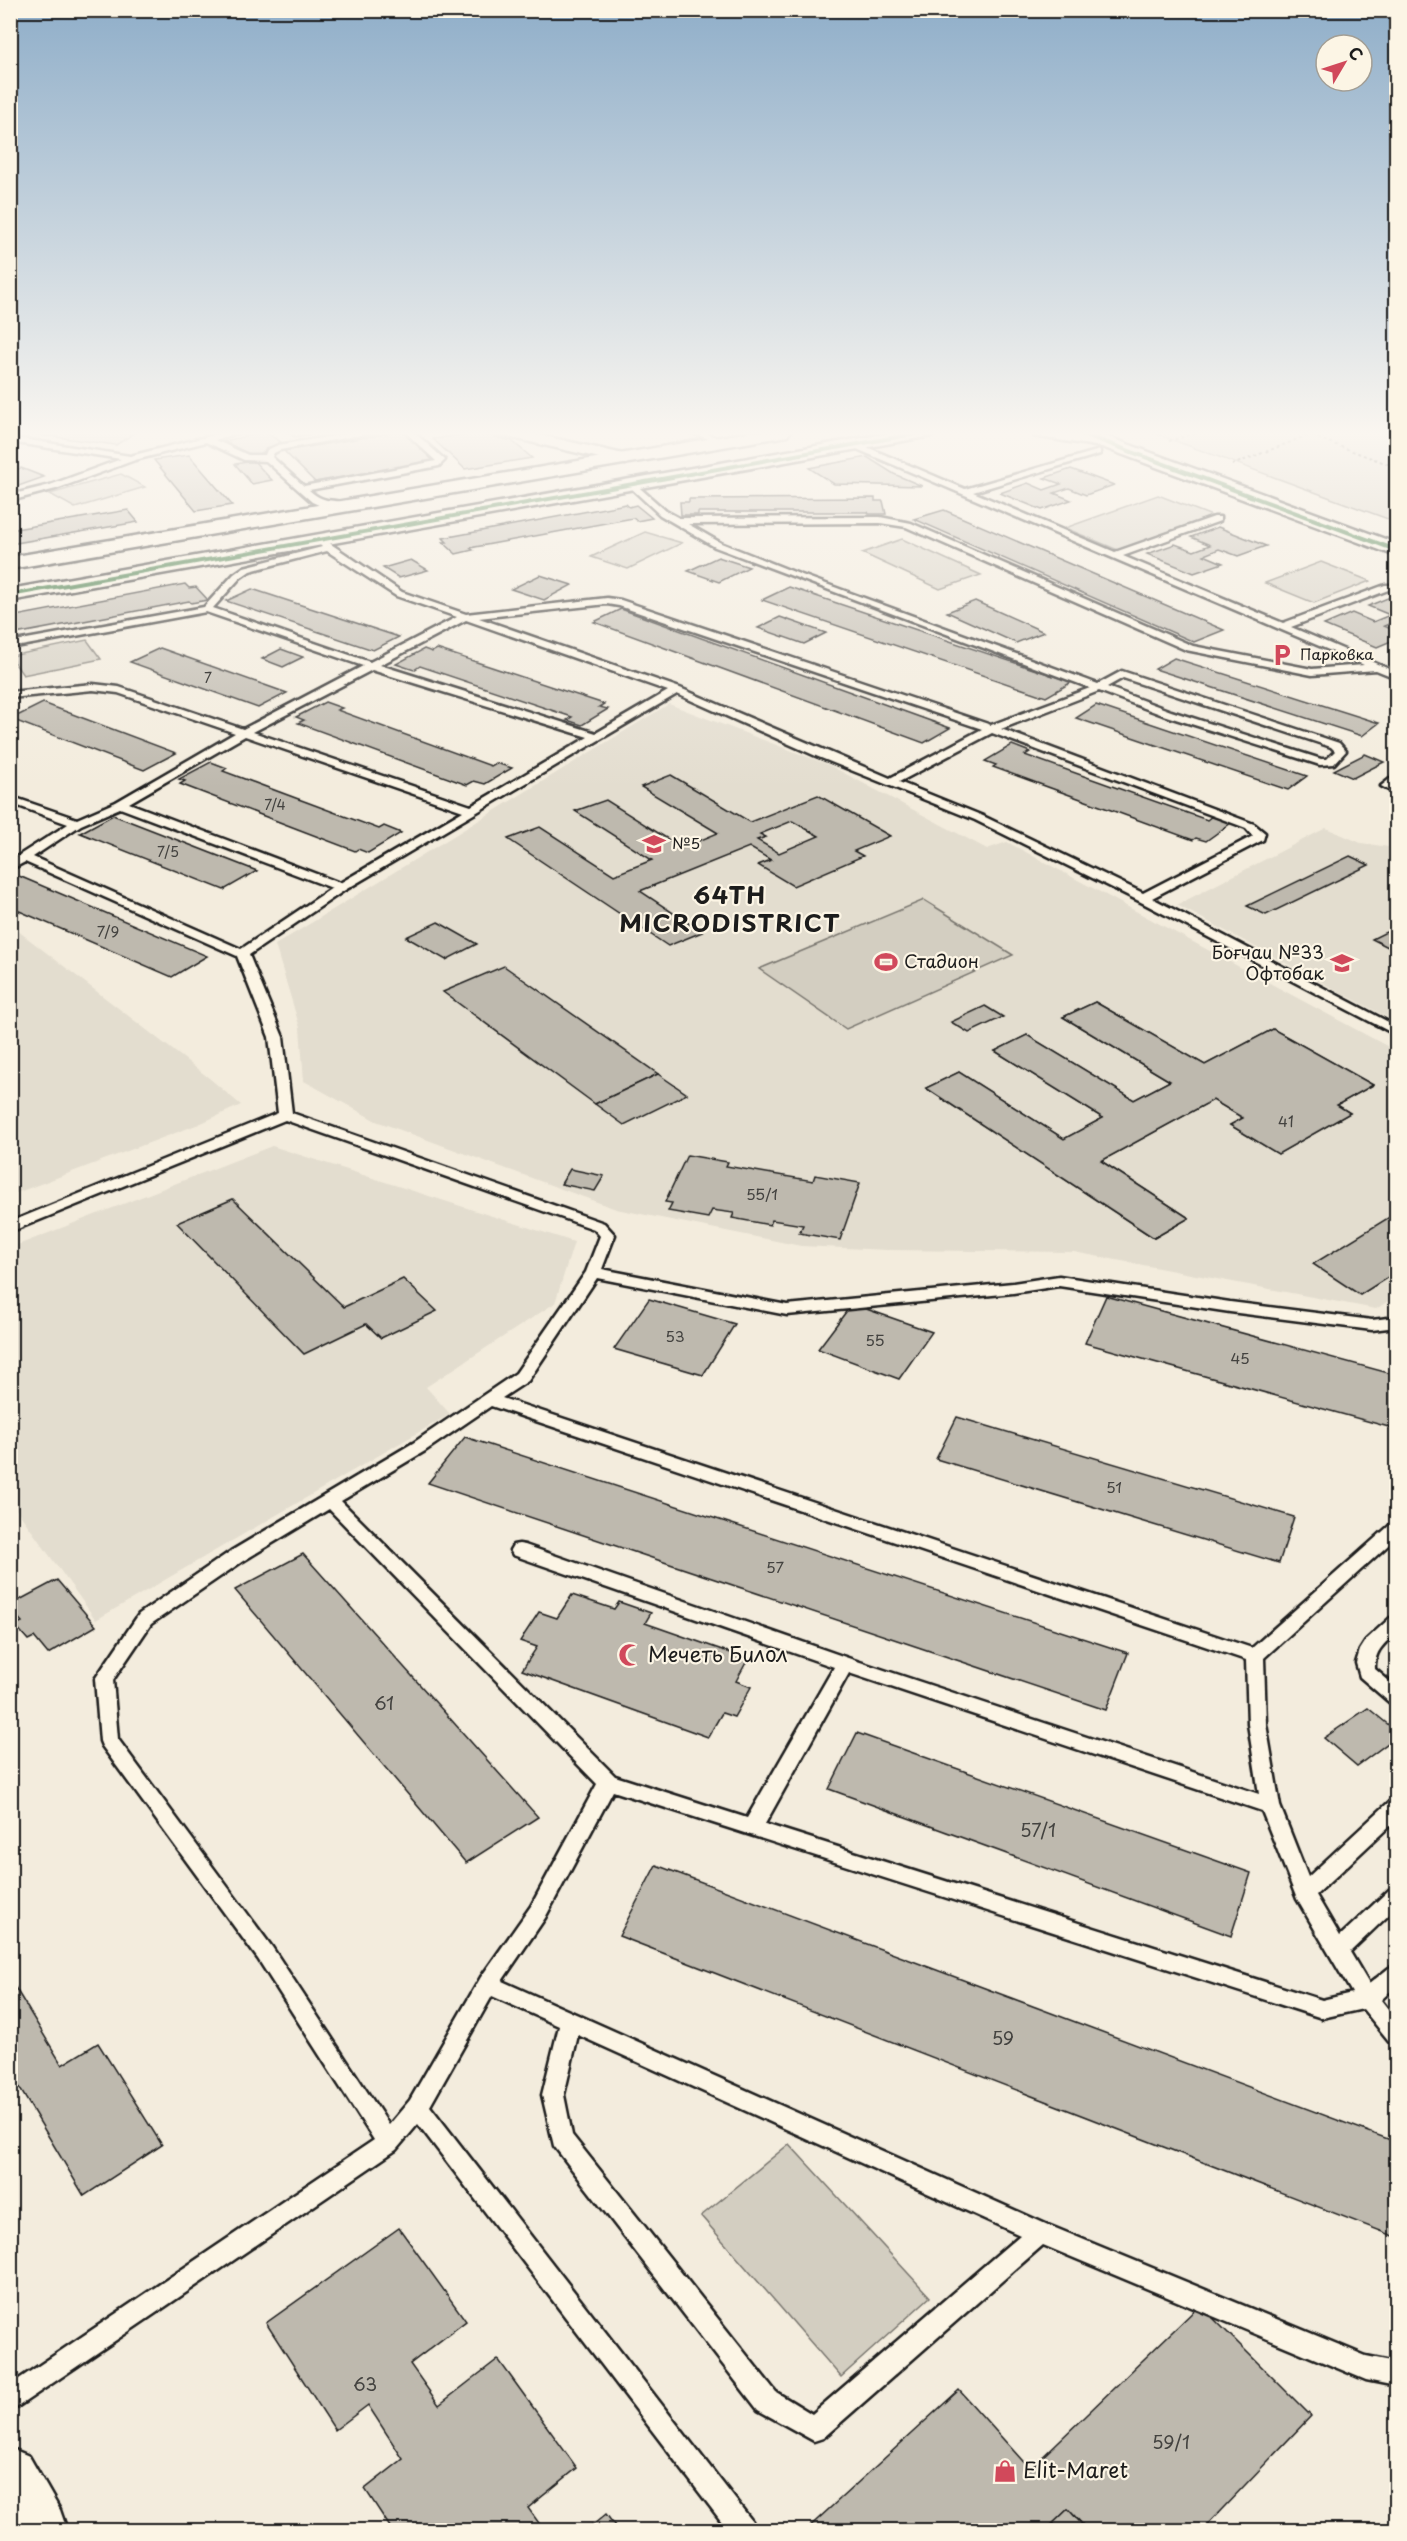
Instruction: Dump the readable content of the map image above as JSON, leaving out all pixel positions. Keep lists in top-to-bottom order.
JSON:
{
  "districts": ["64TH MICRODISTRICT"],
  "places": {
    "parking": ["Парковка"],
    "school or university": ["№5", "Боғчаи №33 Офтобак"],
    "sports": ["Стадион"],
    "mosque": ["Мечеть Билол"],
    "shop": ["Elit-Maret"]
  },
  "house_numbers": [
    "7",
    "7/4",
    "7/5",
    "7/9",
    "41",
    "55/1",
    "53",
    "55",
    "45",
    "51",
    "57",
    "61",
    "57/1",
    "59",
    "63",
    "59/1"
  ],
  "north": "top right"
}
